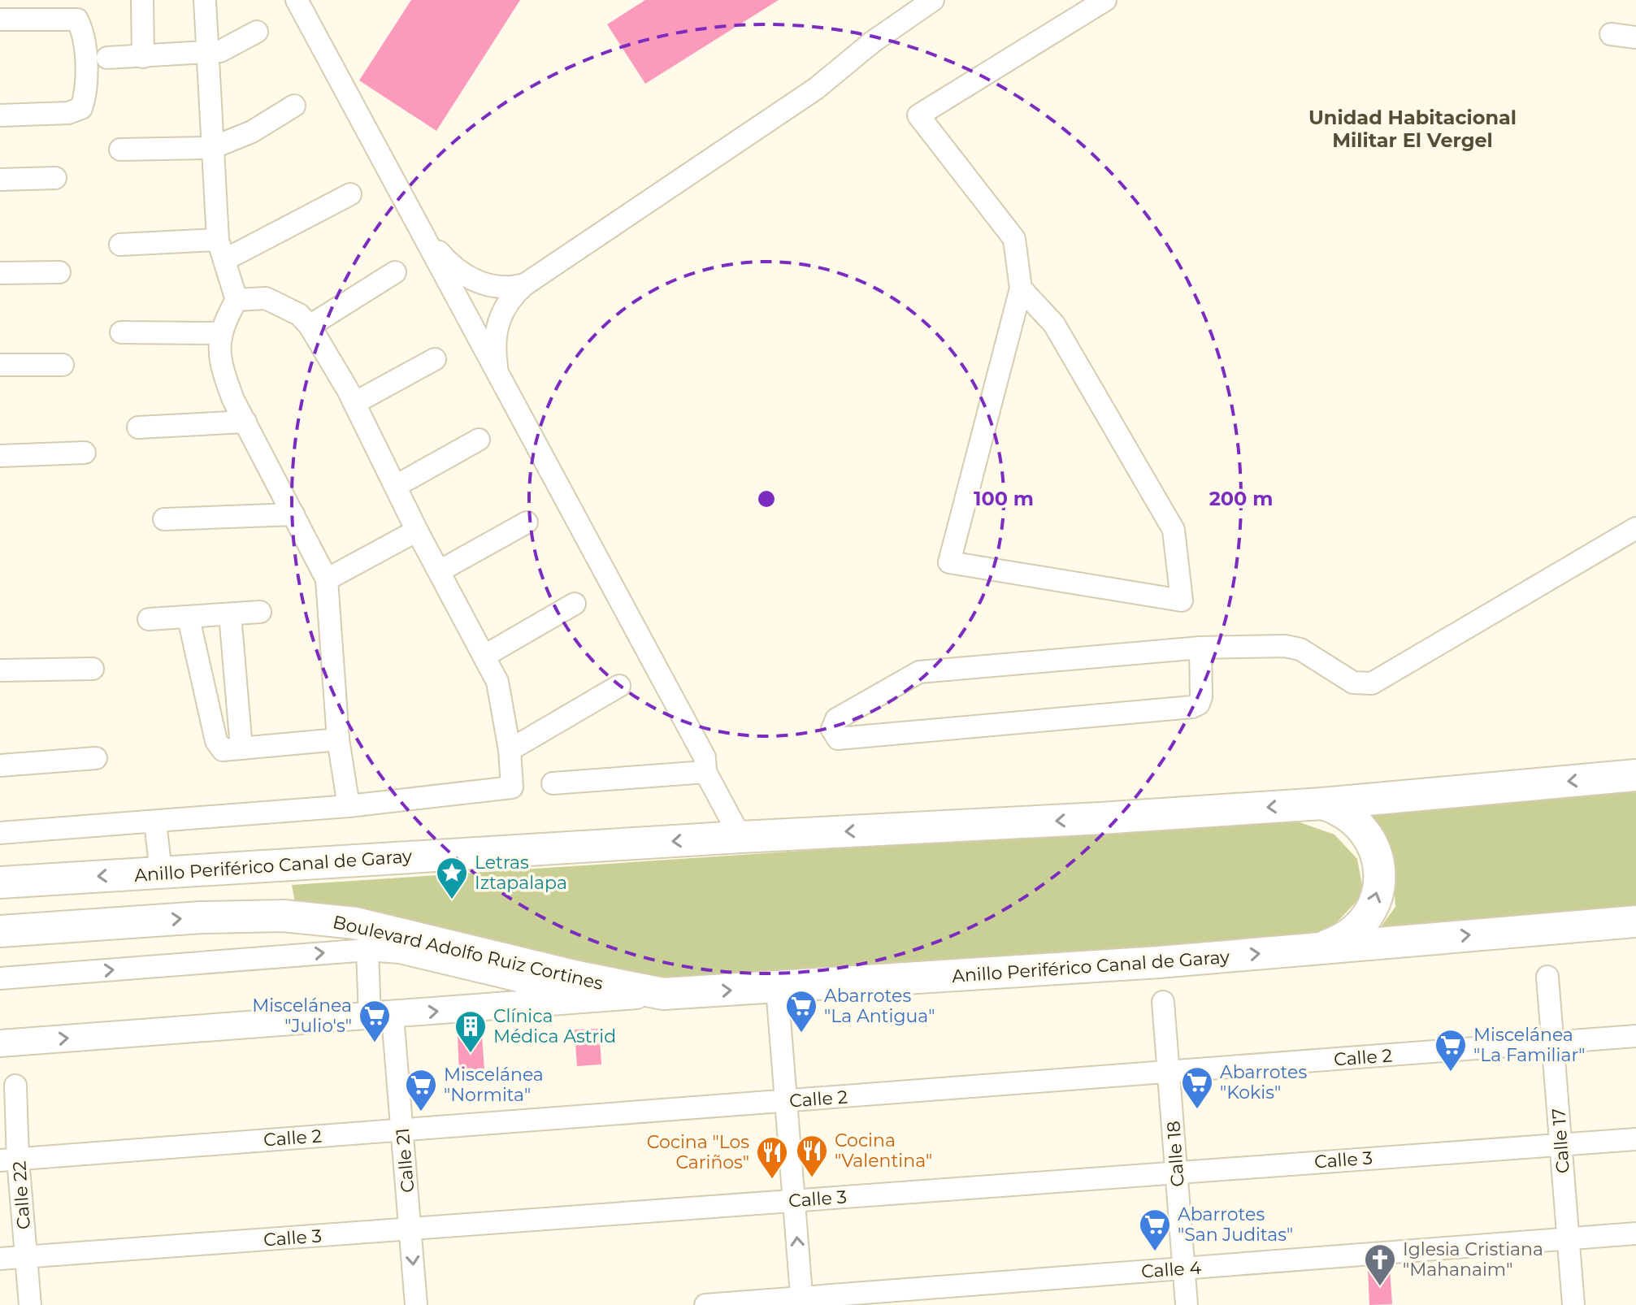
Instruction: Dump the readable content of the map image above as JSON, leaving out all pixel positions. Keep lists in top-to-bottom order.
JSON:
{
  "streets": {
    "highway": ["Anillo Periférico Canal de Garay", "Boulevard Adolfo Ruiz Cortines"],
    "street": [
      "Calle 2",
      "Calle 17",
      "Calle 18",
      "Calle 3",
      "Calle 21",
      "Calle 22",
      "Calle 4"
    ]
  },
  "crossings": [
    ["Anillo Periférico Canal de Garay", "Boulevard Adolfo Ruiz Cortines"],
    ["Anillo Periférico Canal de Garay", "Calle 21"],
    ["Calle 2", "Calle 17"],
    ["Calle 2", "Calle 18"],
    ["Calle 2", "Calle 21"],
    ["Calle 2", "Calle 22"],
    ["Calle 17", "Calle 3"],
    ["Calle 17", "Calle 4"],
    ["Calle 18", "Calle 3"],
    ["Calle 18", "Calle 4"],
    ["Calle 3", "Calle 21"],
    ["Calle 3", "Calle 22"]
  ],
  "one_way": ["Boulevard Adolfo Ruiz Cortines"],
  "districts": ["Unidad Habitacional Militar El Vergel"],
  "places": {
    "place": ["Letras Iztapalapa"],
    "supermarket": [
      "Abarrotes \"La Antigua\"",
      "Miscelánea \"Julio's\"",
      "Miscelánea \"La Familiar\"",
      "Abarrotes \"Kokis\"",
      "Miscelánea \"Normita\"",
      "Abarrotes \"San Juditas\""
    ],
    "building": ["Clínica Médica Astrid"],
    "restaurant": ["Cocina \"Valentina\"", "Cocina \"Los Cariños\""],
    "church": ["Iglesia Cristiana \"Mahanaim\""]
  },
  "rings": ["100 m", "200 m"]
}
